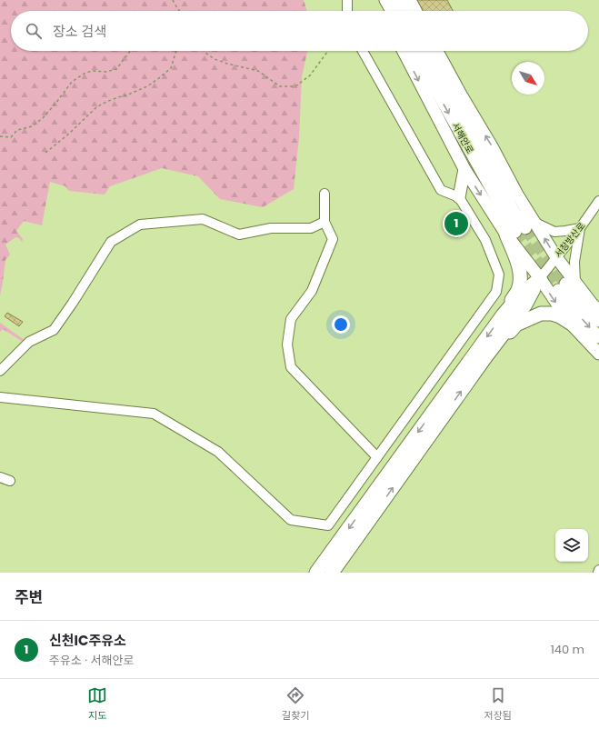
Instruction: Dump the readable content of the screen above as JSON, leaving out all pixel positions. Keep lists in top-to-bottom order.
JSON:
{
  "streets": {
    "main road": ["서해안로"],
    "street": ["서창방산로"]
  },
  "north": "bottom right",
  "page": {
    "search": "장소 검색",
    "pins": "1",
    "heading": "주변",
    "list": [
      {
        "mark": "1",
        "name": "신천IC주유소",
        "note": "주유소 · 서해안로",
        "value": "140 m"
      }
    ],
    "nav": ["지도", "길찾기", "저장됨"]
  }
}
